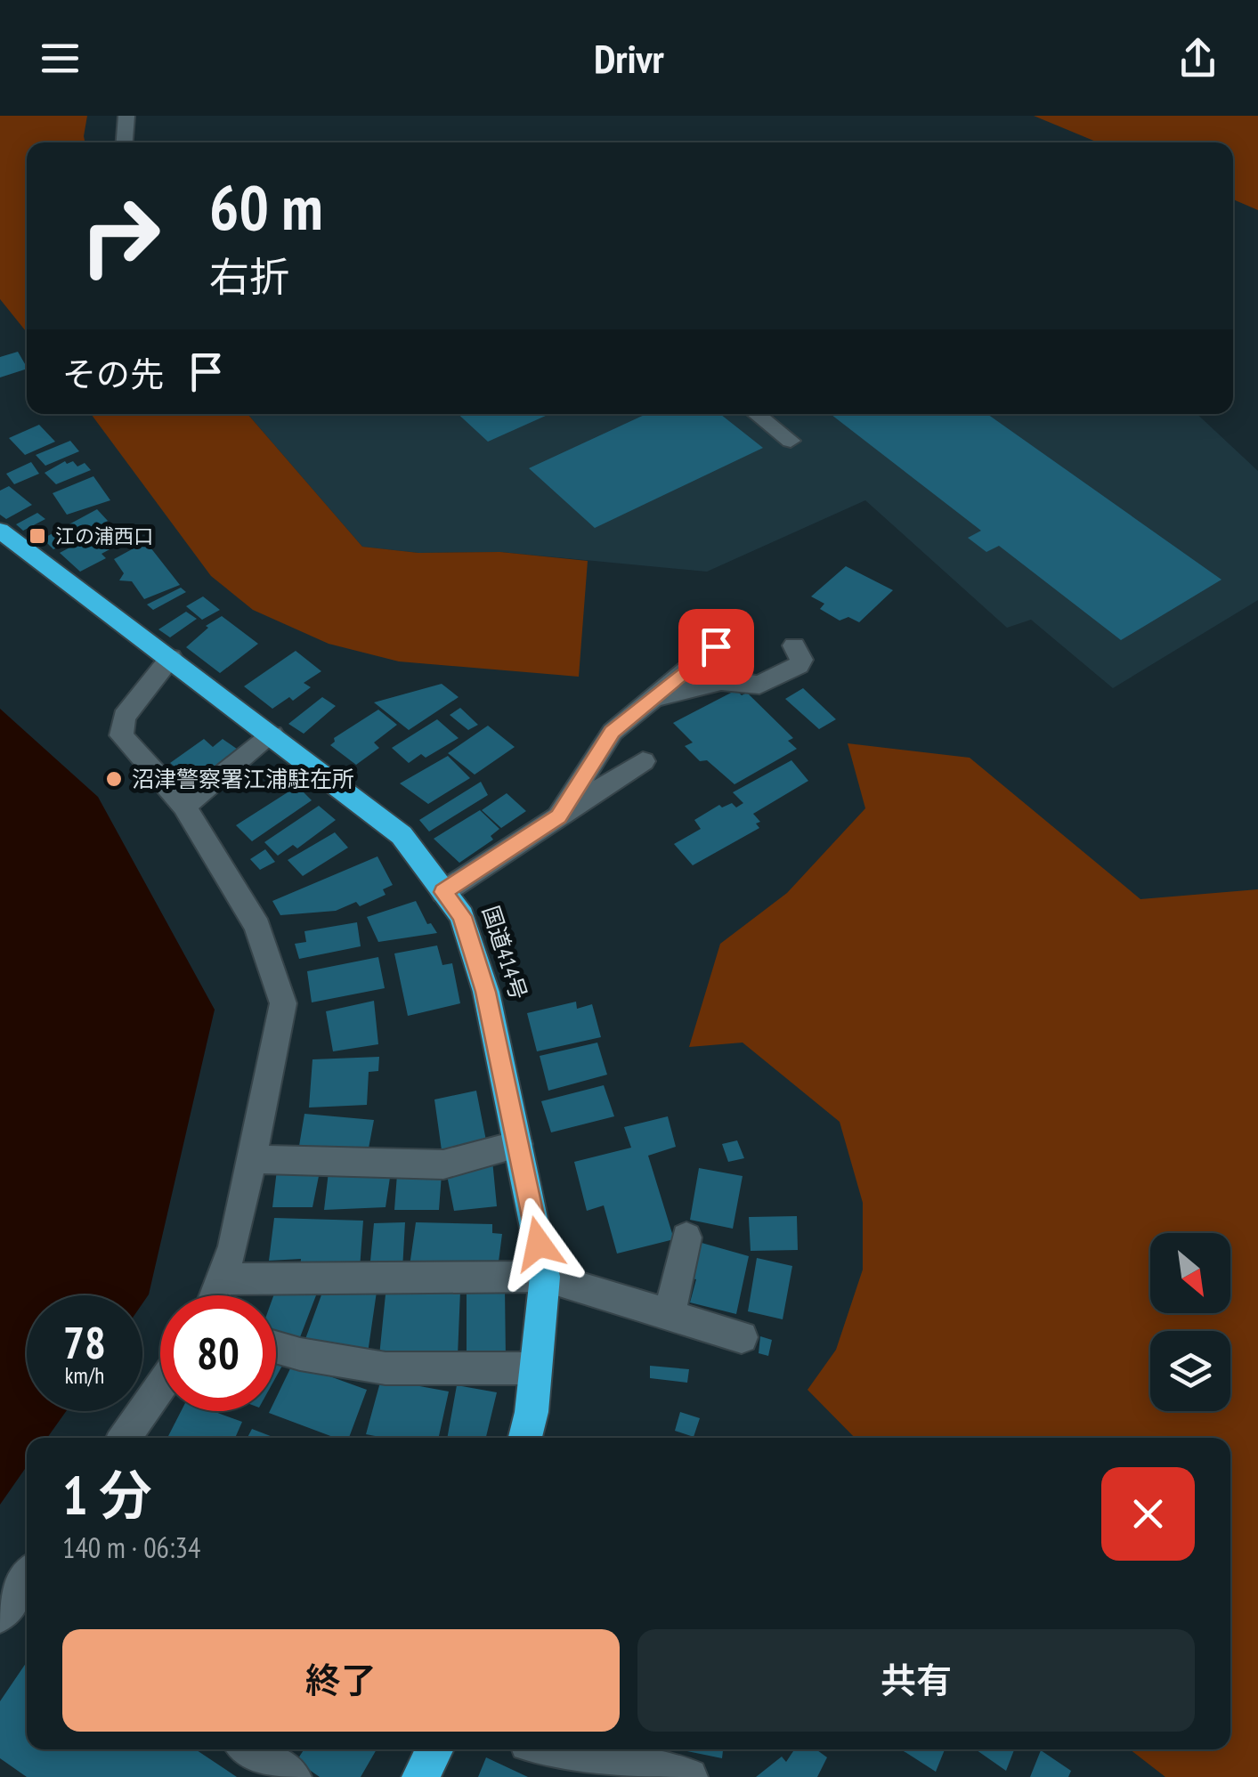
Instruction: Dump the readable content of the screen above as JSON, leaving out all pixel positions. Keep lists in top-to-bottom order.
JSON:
{
  "streets": {
    "highway": ["国道414号"]
  },
  "places": {
    "transit": ["江の浦西口"],
    "other": ["沼津警察署江浦駐在所"]
  },
  "north": "bottom right",
  "page": {
    "header": "Drivr",
    "turn": ["60 m", "右折"],
    "then": "その先",
    "speed": "78 km/h",
    "limit": "80",
    "heading": ["1 分", "140 m · 06:34"],
    "buttons": ["終了", "共有"]
  }
}
